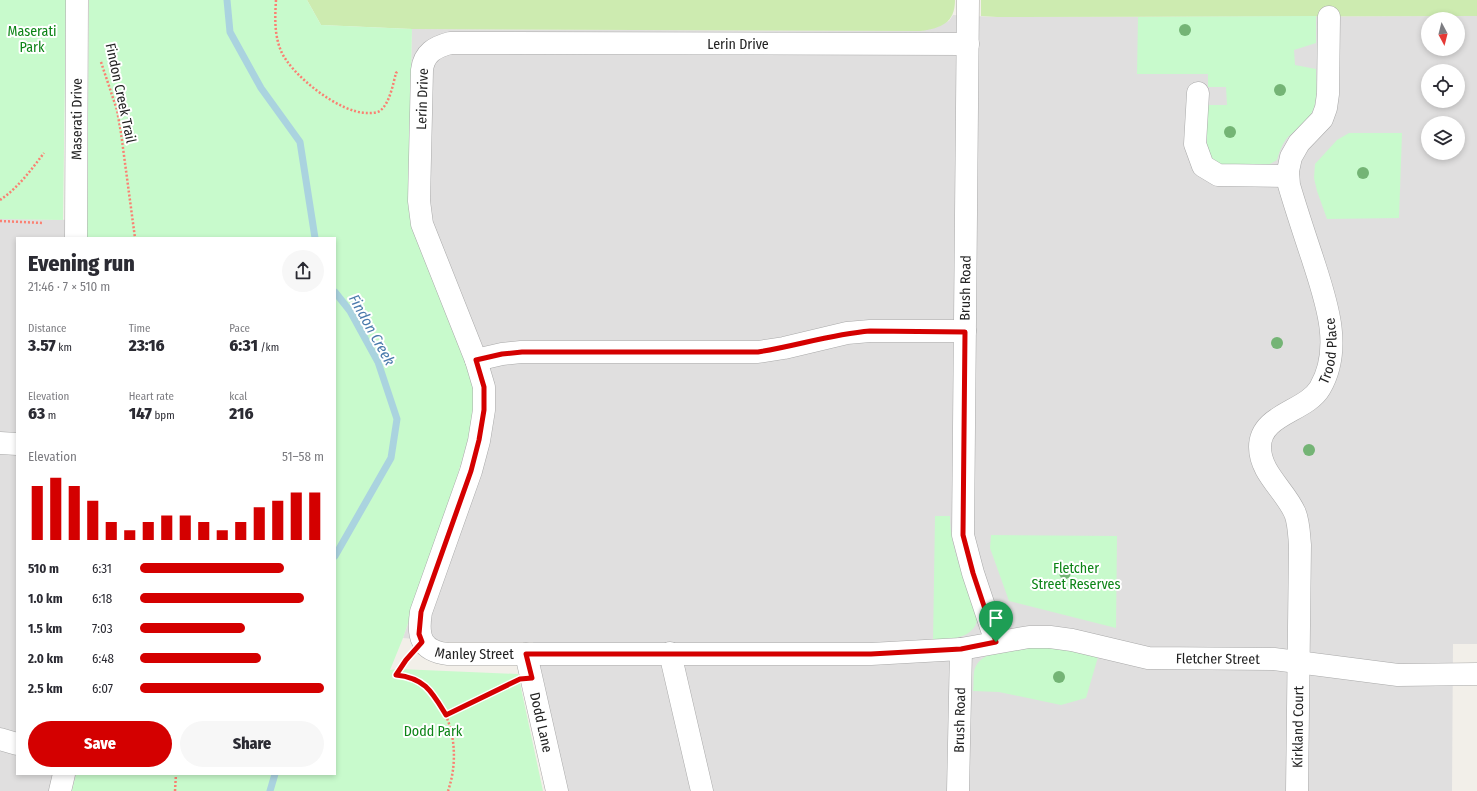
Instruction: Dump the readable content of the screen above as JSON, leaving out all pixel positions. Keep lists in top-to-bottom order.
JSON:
{
  "streets": {
    "street": [
      "Lerin Drive",
      "Maserati Drive",
      "Brush Road",
      "Trood Place",
      "Manley Street",
      "Fletcher Street",
      "Dodd Lane",
      "Kirkland Court"
    ],
    "path": ["Findon Creek Trail"]
  },
  "crossings": [
    ["Lerin Drive", "Brush Road"],
    ["Lerin Drive", "Manley Street"],
    ["Brush Road", "Manley Street"],
    ["Brush Road", "Fletcher Street"],
    ["Trood Place", "Fletcher Street"],
    ["Trood Place", "Kirkland Court"],
    ["Manley Street", "Fletcher Street"],
    ["Manley Street", "Dodd Lane"],
    ["Fletcher Street", "Kirkland Court"]
  ],
  "water": ["Findon Creek"],
  "parks": ["Maserati Park", "Fletcher Street Reserves", "Dodd Park"],
  "north": "bottom",
  "page": {
    "heading": ["Evening run", "21:46 · 7 × 510 m"],
    "stats": [
      ["Distance", "3.57 km"],
      ["Time", "23:16"],
      ["Pace", "6:31 /km"],
      ["Elevation", "63 m"],
      ["Heart rate", "147 bpm"],
      ["kcal", "216"]
    ],
    "chart": ["Elevation", "51–58 m"],
    "list": [
      {
        "name": "510 m",
        "note": "6:31"
      },
      {
        "name": "1.0 km",
        "note": "6:18"
      },
      {
        "name": "1.5 km",
        "note": "7:03"
      },
      {
        "name": "2.0 km",
        "note": "6:48"
      },
      {
        "name": "2.5 km",
        "note": "6:07"
      }
    ],
    "buttons": ["Save", "Share"]
  }
}
